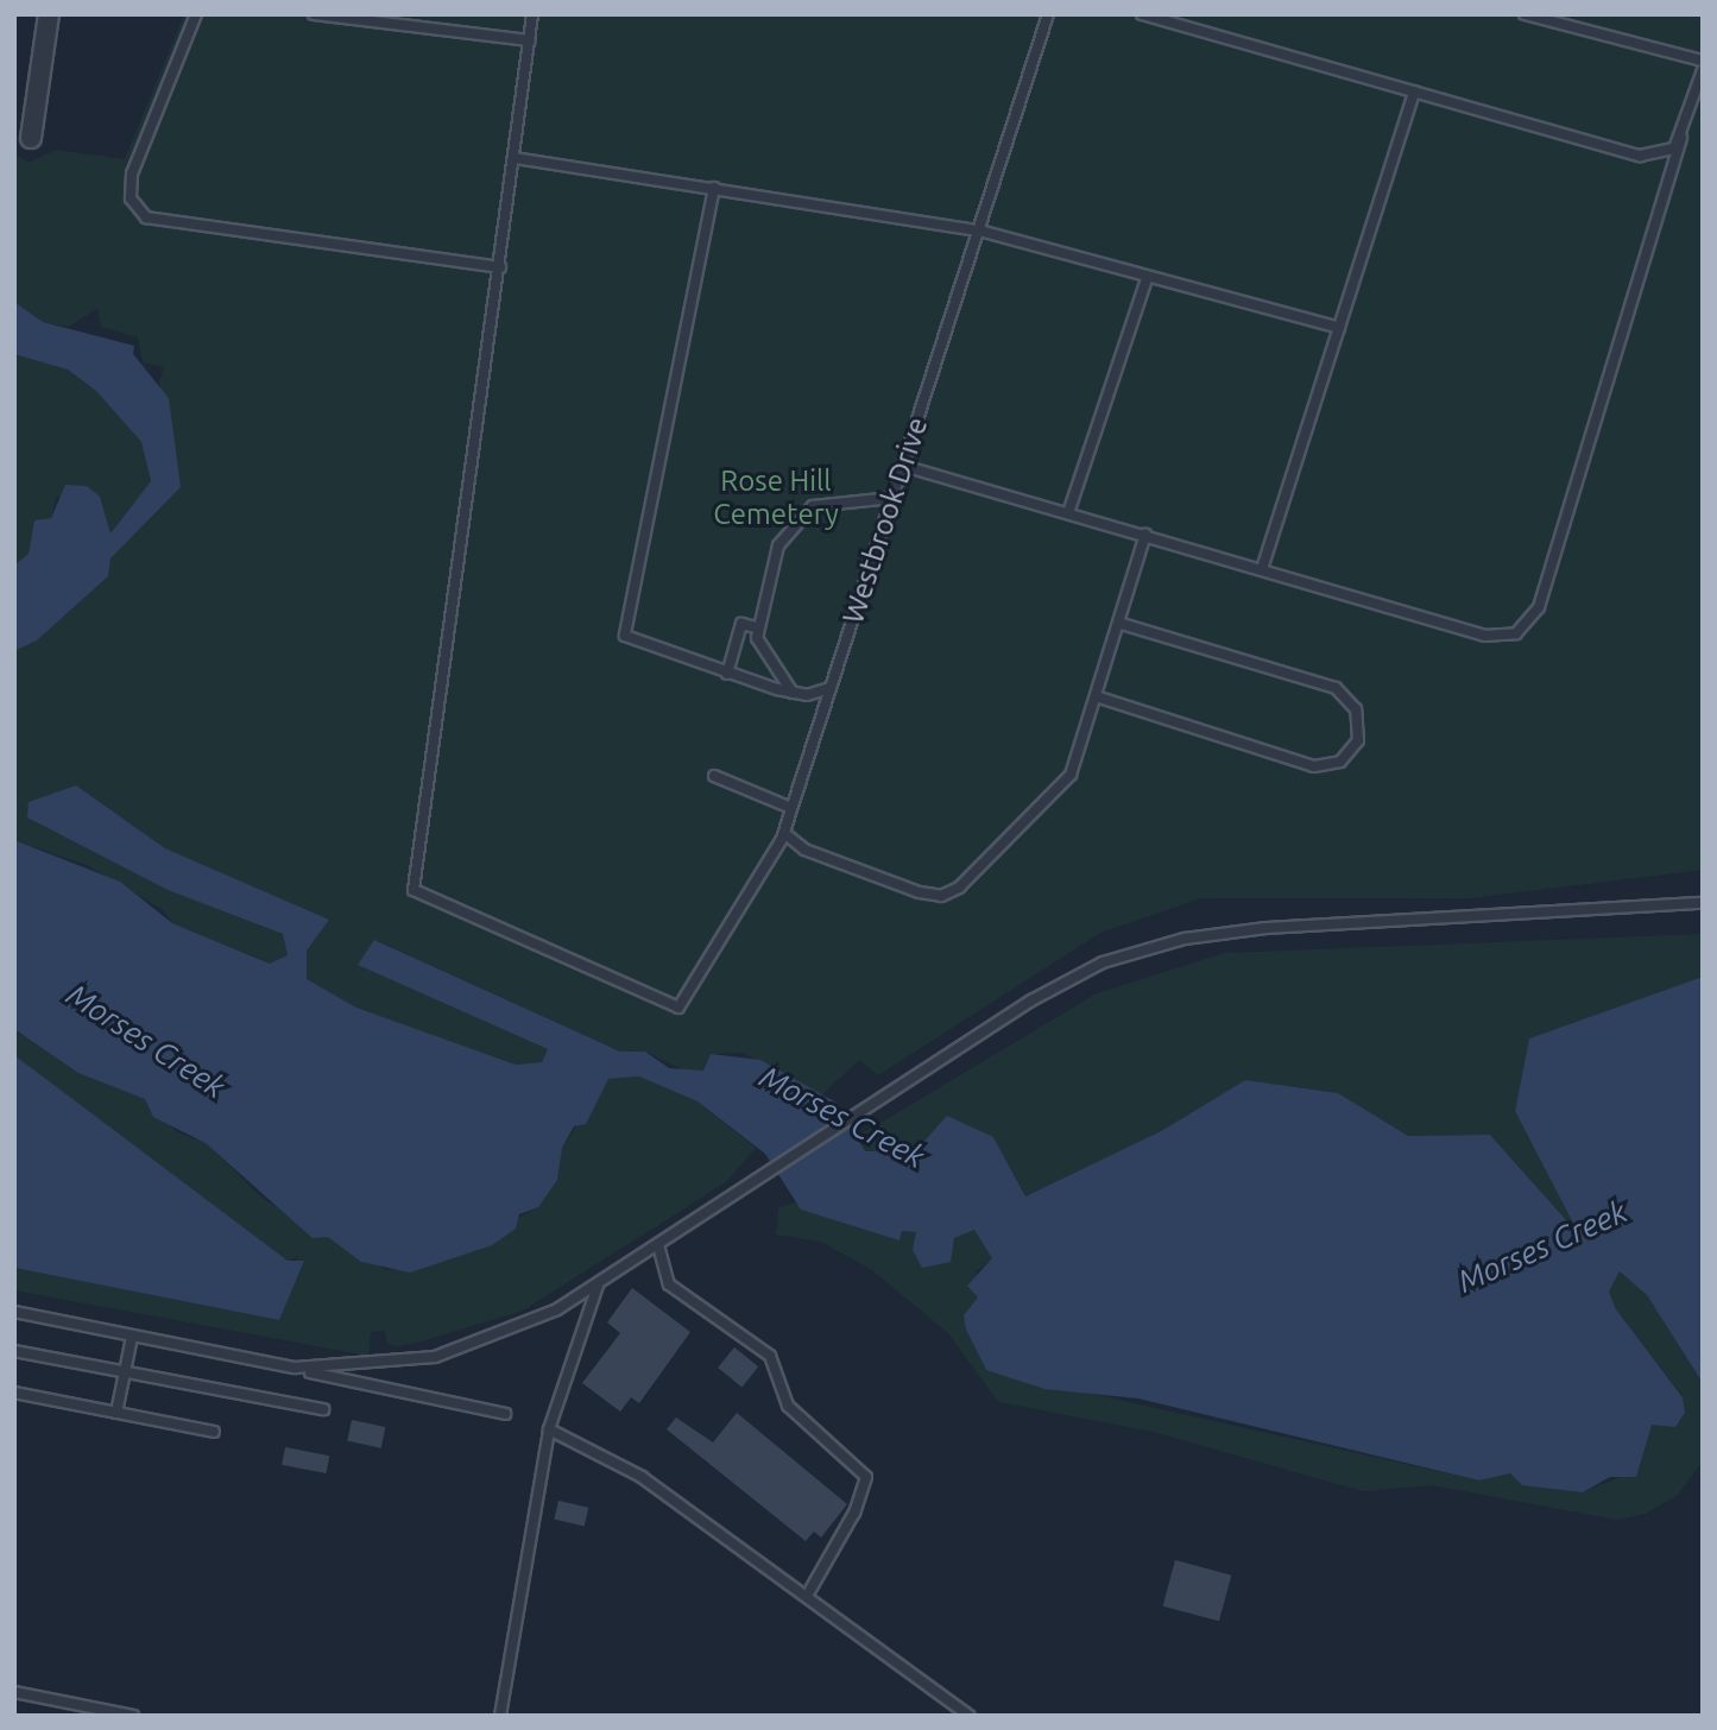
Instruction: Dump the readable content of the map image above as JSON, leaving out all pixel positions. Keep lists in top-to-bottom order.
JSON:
{
  "streets": {
    "lane": ["Westbrook Drive"]
  },
  "water": ["Morses Creek"],
  "parks": ["Rose Hill Cemetery"]
}
